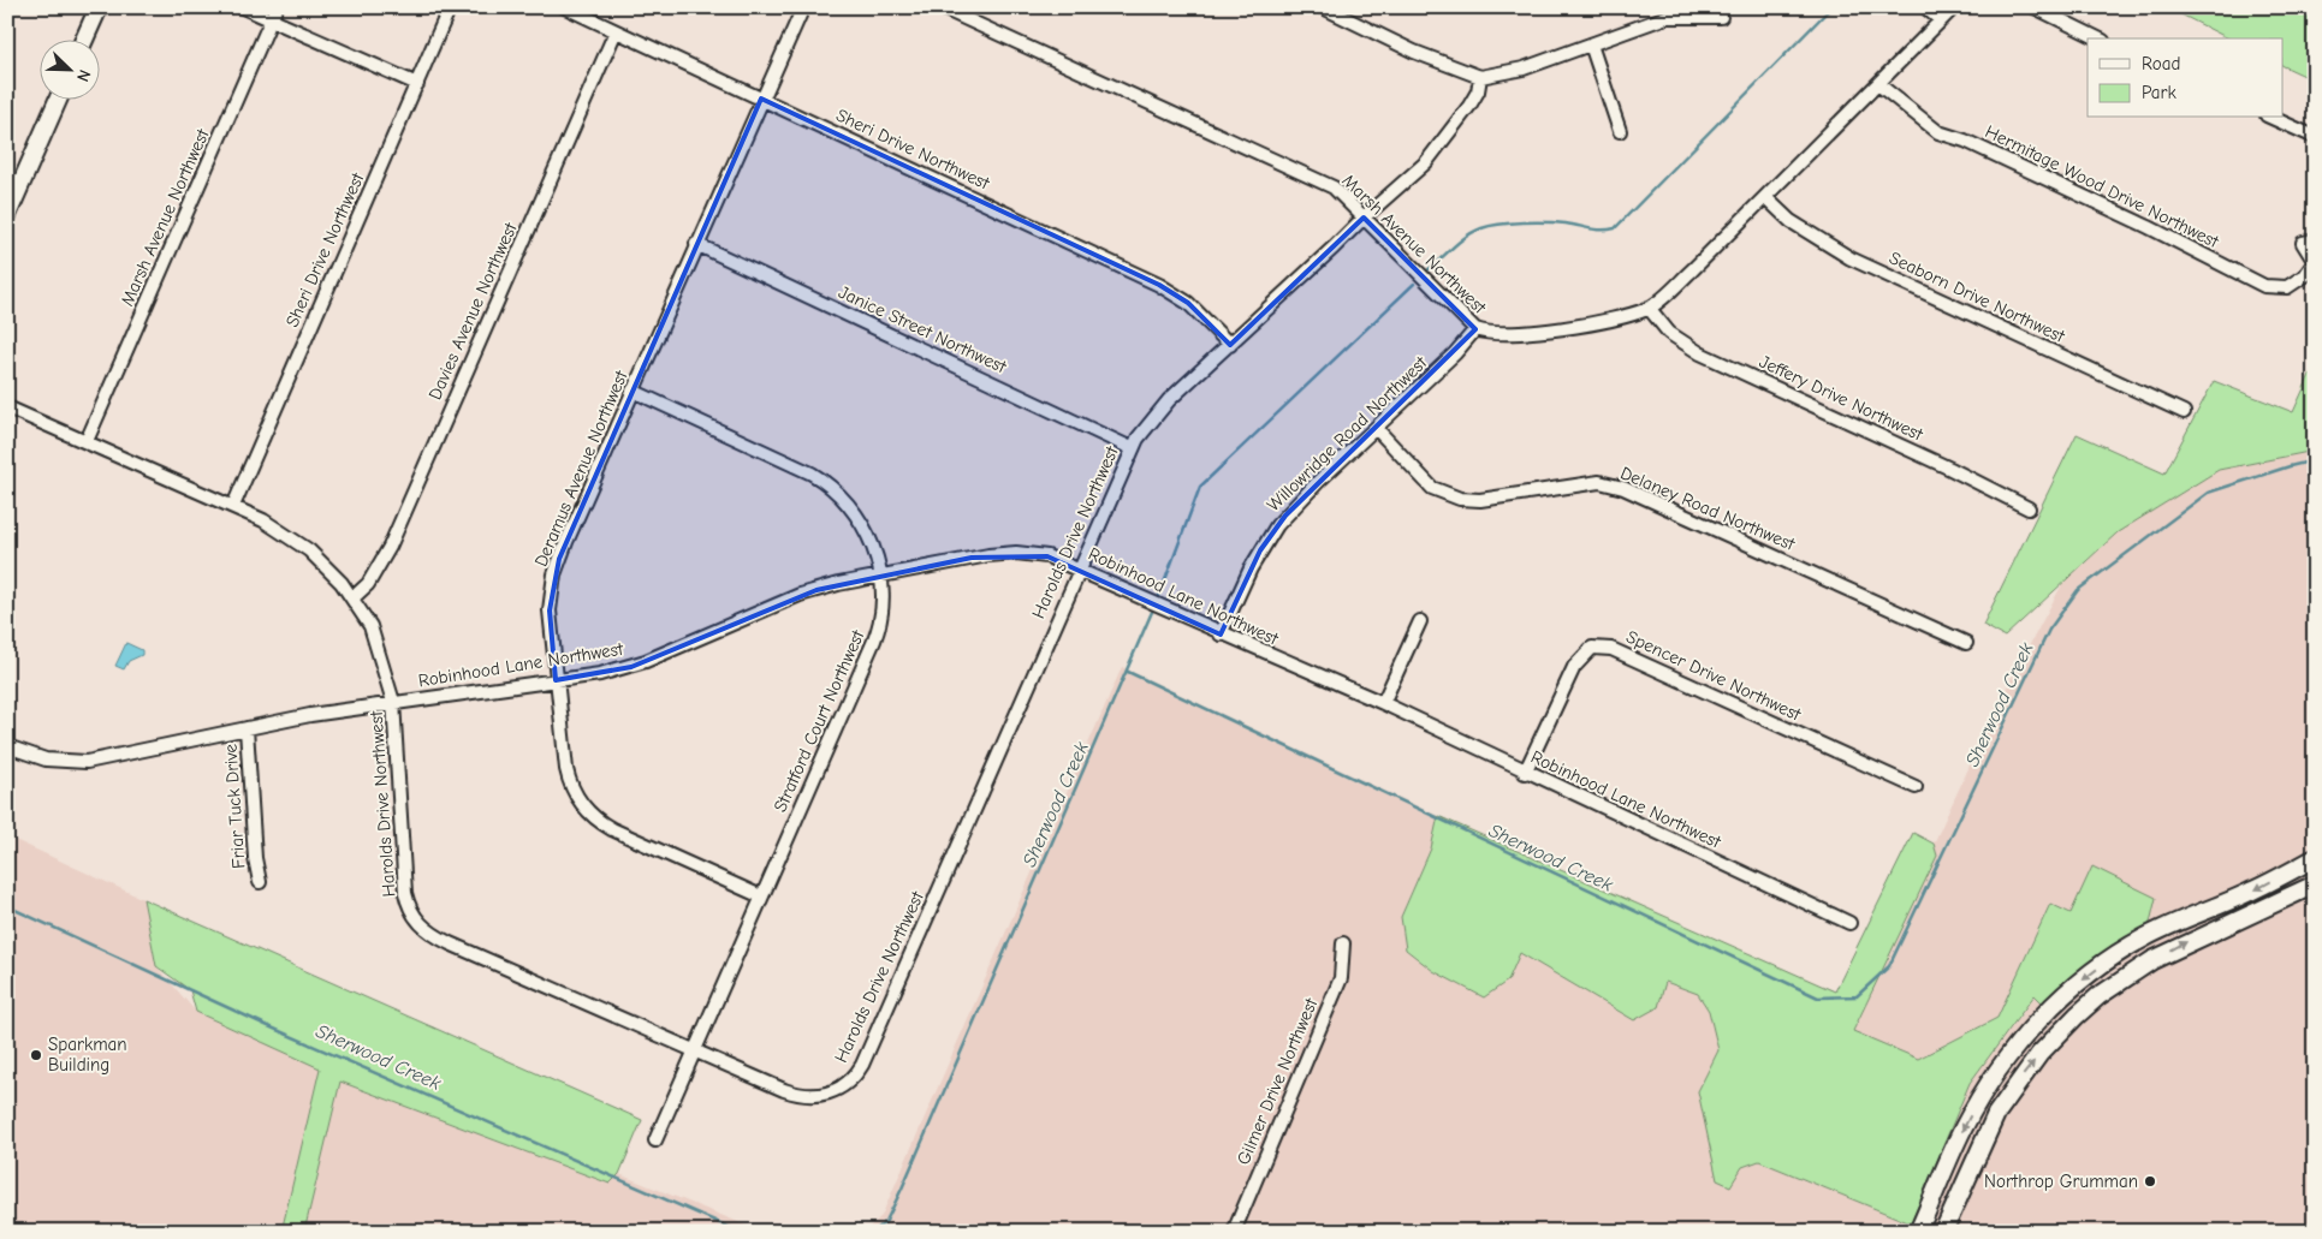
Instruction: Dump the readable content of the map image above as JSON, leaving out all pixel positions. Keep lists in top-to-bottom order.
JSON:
{
  "streets": {
    "street": [
      "Sheri Drive Northwest",
      "Hermitage Wood Drive Northwest",
      "Marsh Avenue Northwest",
      "Seaborn Drive Northwest",
      "Davies Avenue Northwest",
      "Janice Street Northwest",
      "Jeffery Drive Northwest",
      "Willowridge Road Northwest",
      "Deramus Avenue Northwest",
      "Delaney Road Northwest",
      "Harolds Drive Northwest",
      "Robinhood Lane Northwest",
      "Spencer Drive Northwest",
      "Stratford Court Northwest",
      "Friar Tuck Drive",
      "Gilmer Drive Northwest"
    ]
  },
  "crossings": [
    ["Sheri Drive Northwest", "Davies Avenue Northwest"],
    ["Sheri Drive Northwest", "Deramus Avenue Northwest"],
    ["Sheri Drive Northwest", "Harolds Drive Northwest"],
    ["Hermitage Wood Drive Northwest", "Marsh Avenue Northwest"],
    ["Marsh Avenue Northwest", "Seaborn Drive Northwest"],
    ["Marsh Avenue Northwest", "Jeffery Drive Northwest"],
    ["Marsh Avenue Northwest", "Willowridge Road Northwest"],
    ["Marsh Avenue Northwest", "Harolds Drive Northwest"],
    ["Davies Avenue Northwest", "Harolds Drive Northwest"],
    ["Janice Street Northwest", "Deramus Avenue Northwest"],
    ["Janice Street Northwest", "Harolds Drive Northwest"],
    ["Willowridge Road Northwest", "Delaney Road Northwest"],
    ["Willowridge Road Northwest", "Robinhood Lane Northwest"],
    ["Deramus Avenue Northwest", "Robinhood Lane Northwest"],
    ["Deramus Avenue Northwest", "Stratford Court Northwest"],
    ["Harolds Drive Northwest", "Robinhood Lane Northwest"],
    ["Harolds Drive Northwest", "Stratford Court Northwest"],
    ["Robinhood Lane Northwest", "Spencer Drive Northwest"],
    ["Robinhood Lane Northwest", "Stratford Court Northwest"],
    ["Robinhood Lane Northwest", "Friar Tuck Drive"]
  ],
  "water": ["Sherwood Creek"],
  "places": ["Sparkman Building", "Northrop Grumman"],
  "legend": ["Road", "Park"],
  "north": "bottom right"
}
